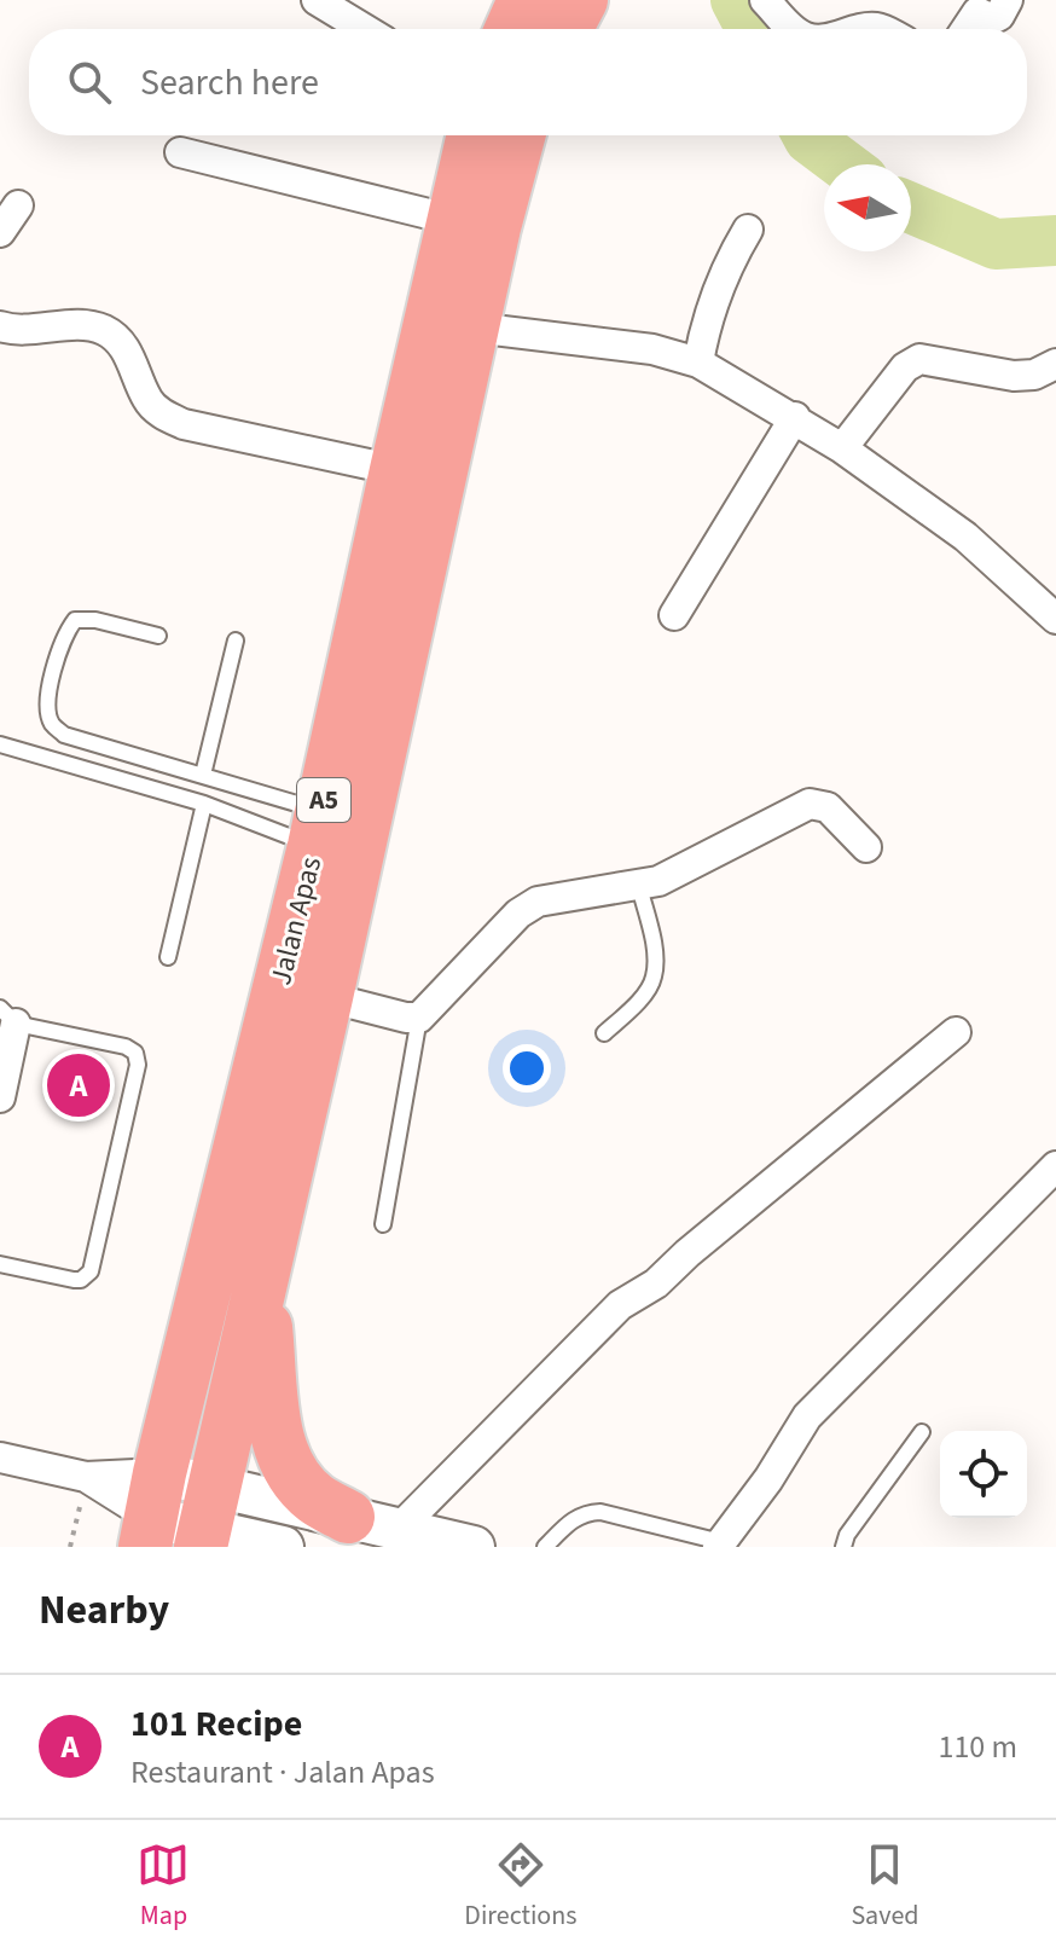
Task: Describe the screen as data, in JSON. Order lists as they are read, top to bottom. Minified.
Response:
{"streets":{"highway":["A5","Jalan Apas"]},"north":"left","page":{"search":"Search here","pins":"A","heading":"Nearby","list":[{"mark":"A","name":"101 Recipe","note":"Restaurant · Jalan Apas","value":"110 m"}],"nav":["Map","Directions","Saved"]}}
